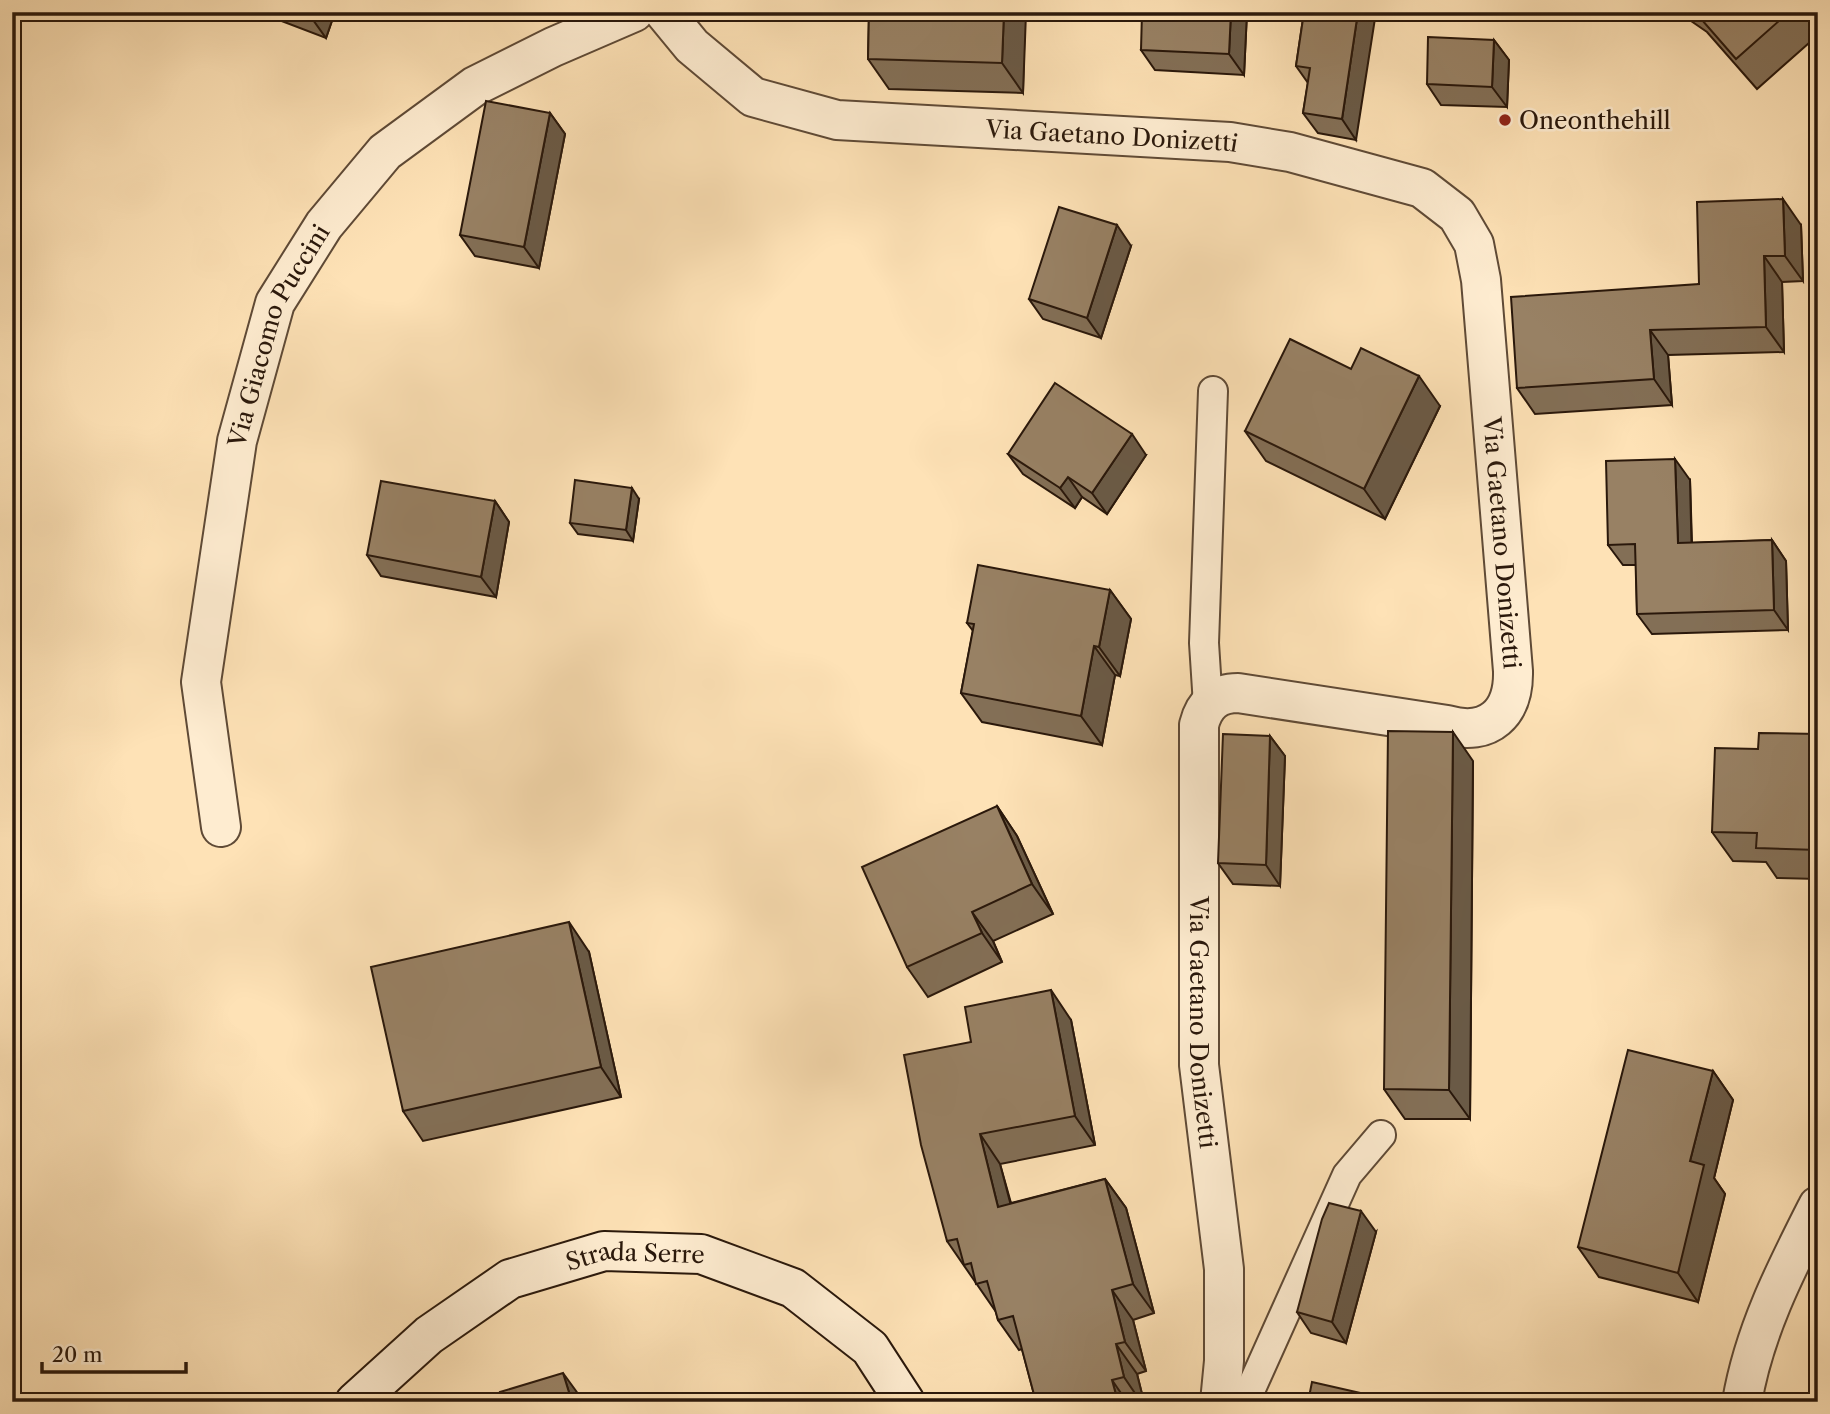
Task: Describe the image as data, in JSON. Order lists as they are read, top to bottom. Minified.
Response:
{"streets":{"street":["Via Gaetano Donizetti","Via Giacomo Puccini","Strada Serre"]},"places":["Oneonthehill"],"scale_bar":"20 m"}
